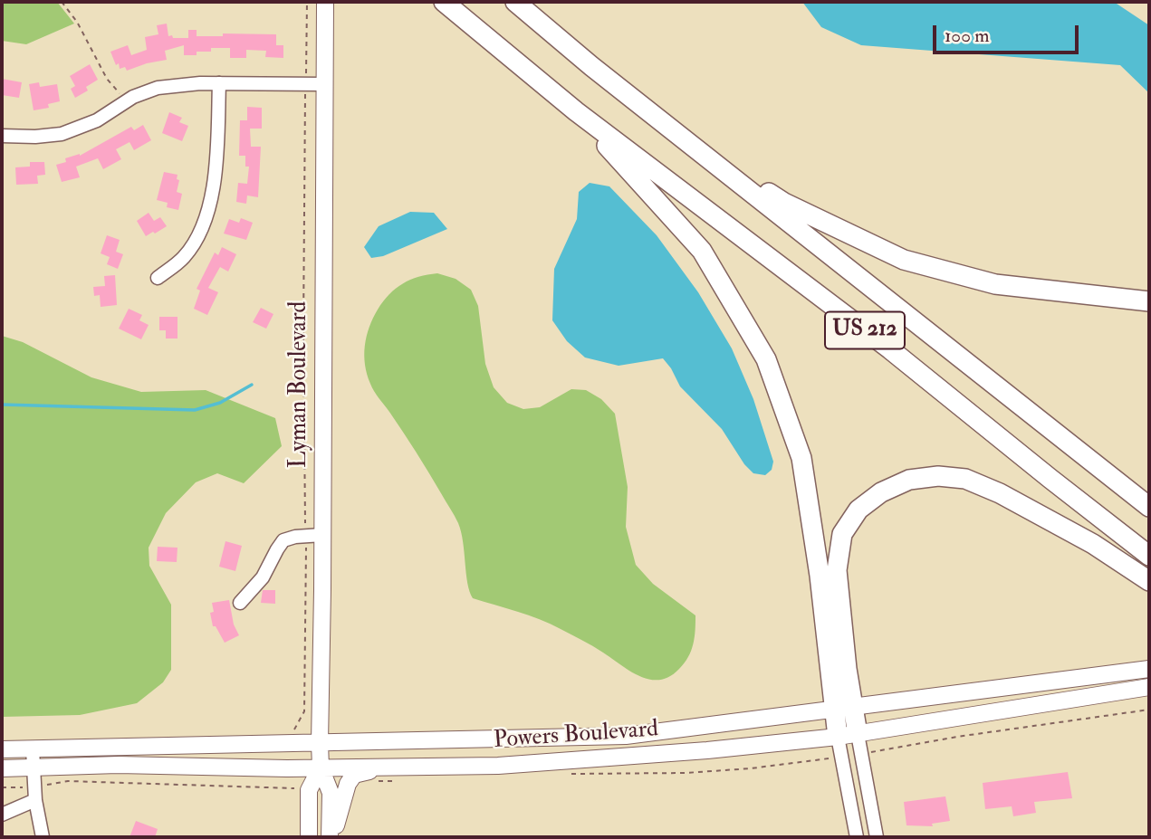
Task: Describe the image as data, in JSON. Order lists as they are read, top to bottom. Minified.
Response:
{"streets":{"highway":["US 212"],"main road":["Lyman Boulevard","Powers Boulevard"]},"crossings":[["Lyman Boulevard","Powers Boulevard"]],"scale_bar":"100 m"}
